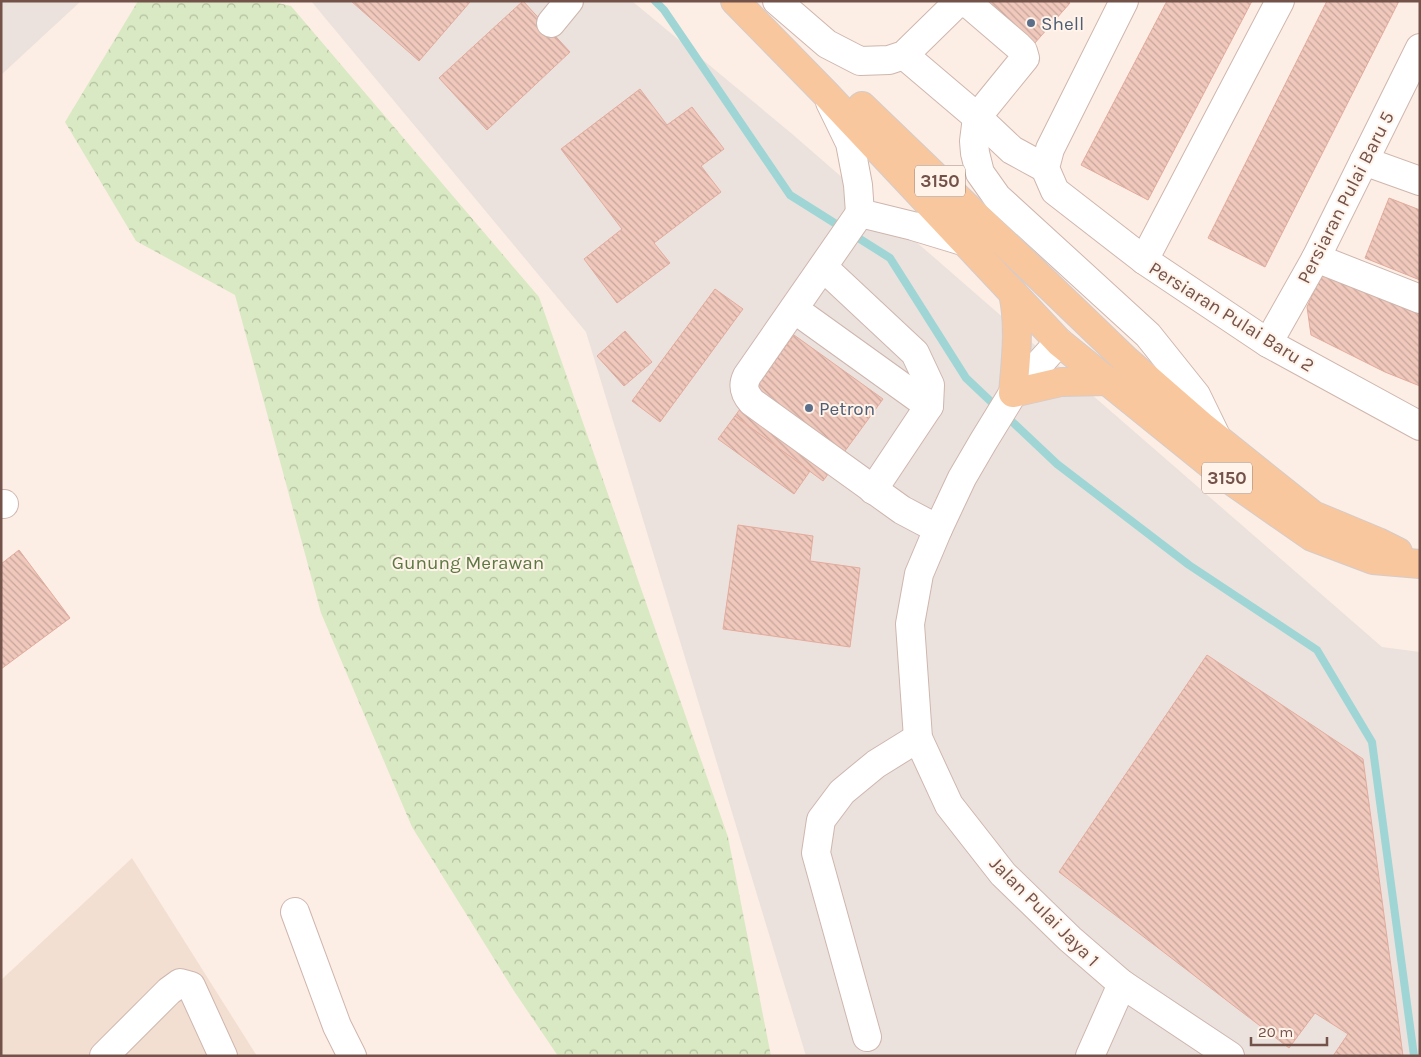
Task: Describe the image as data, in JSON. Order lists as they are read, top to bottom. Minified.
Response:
{"streets":{"main road":["3150"],"street":["Persiaran Pulai Baru 5","Persiaran Pulai Baru 2","Jalan Pulai Jaya 1"]},"crossings":[["3150","Jalan Pulai Jaya 1"],["Persiaran Pulai Baru 5","Persiaran Pulai Baru 2"]],"parks":["Gunung Merawan"],"places":["Shell","Petron"],"scale_bar":"20 m"}
